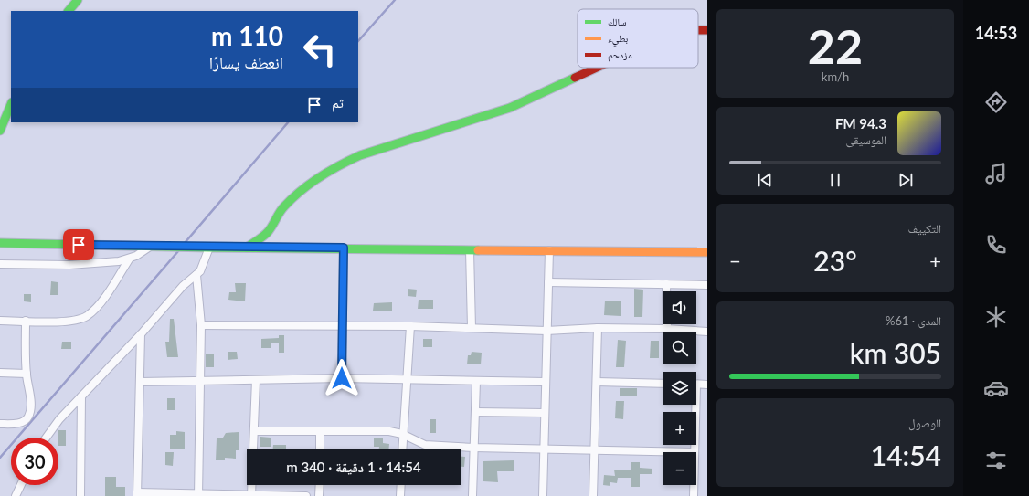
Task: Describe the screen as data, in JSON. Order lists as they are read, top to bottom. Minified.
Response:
{"legend":["سالك","بطيء","مزدحم"],"page":{"tabs":"14:53","tile":[["22","km/h"],"التكييف",["المدى · 61%","305 km"],["الوصول","14:54"]],"turn":["110 m","انعطف يسارًا"],"then":"ثم","song":["94.3 FM","الموسيقى"],"heat":["−","23°","+"],"map_buttons":["+","−"],"limit":"30","trip":"14:54 · 1 دقيقة · 340 m"}}
